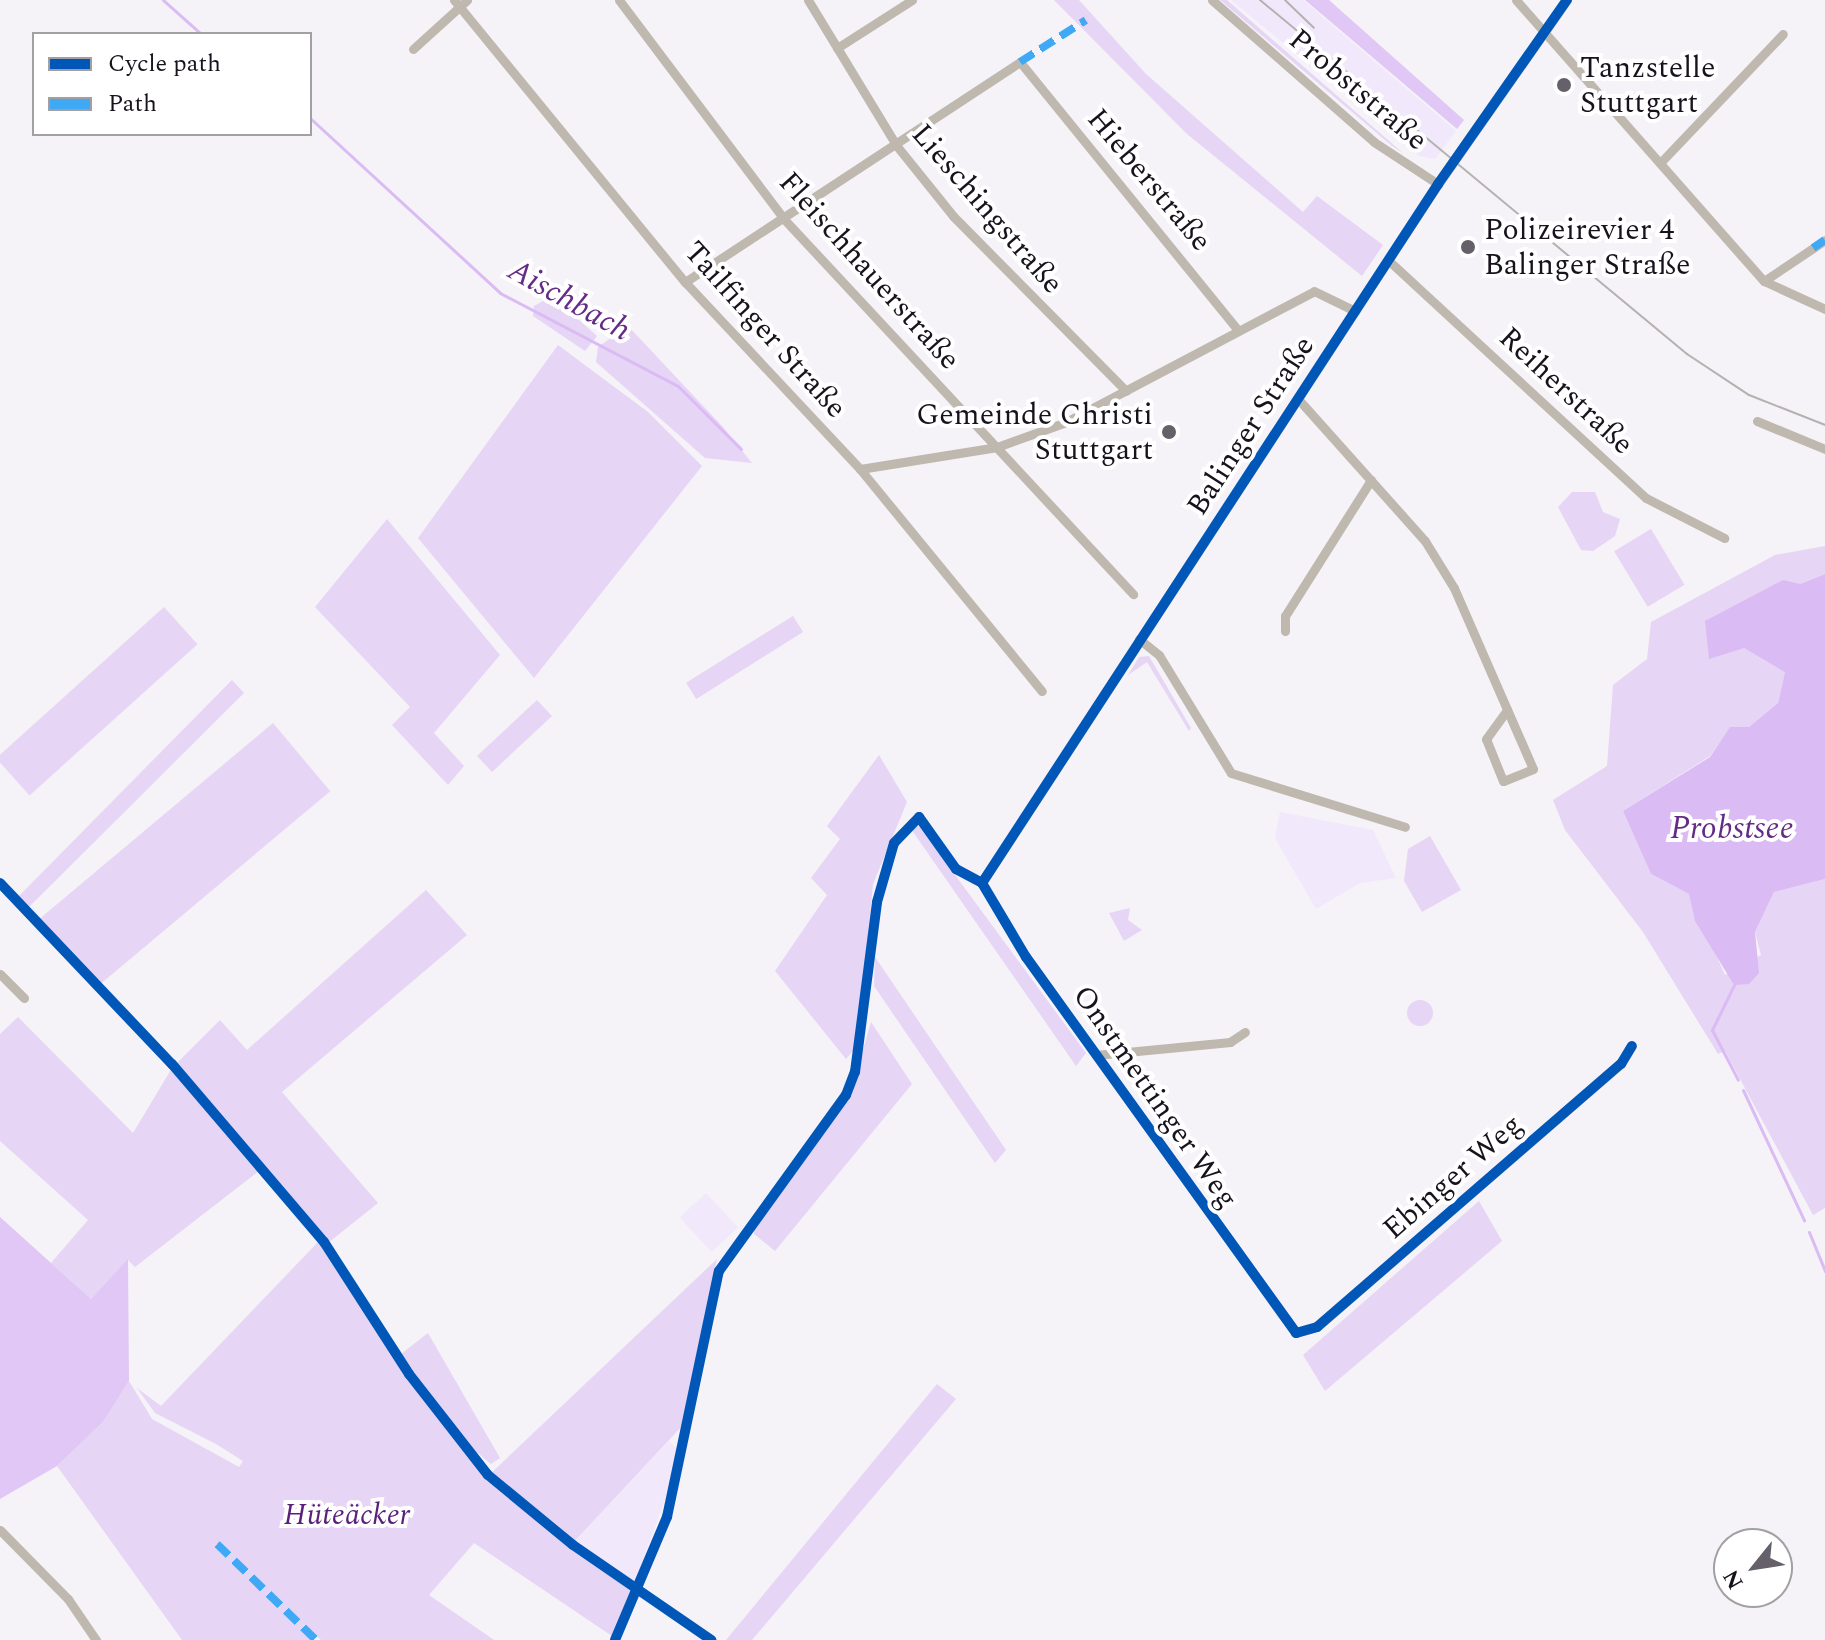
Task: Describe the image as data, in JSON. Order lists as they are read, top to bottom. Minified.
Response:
{"streets":{"street":["Probststraße","Hieberstraße","Lieschingstraße","Fleischhauerstraße","Tailfinger Straße","Reiherstraße","Balinger Straße","Onstmettinger Weg","Ebinger Weg"]},"crossings":[["Probststraße","Balinger Straße"],["Hieberstraße","Lieschingstraße"],["Reiherstraße","Balinger Straße"],["Balinger Straße","Onstmettinger Weg"],["Onstmettinger Weg","Ebinger Weg"]],"water":["Aischbach","Probstsee"],"parks":["Hüteäcker"],"places":["Tanzstelle Stuttgart","Polizeirevier 4 Balinger Straße","Gemeinde Christi Stuttgart"],"legend":["Cycle path","Path"],"north":"bottom left"}
